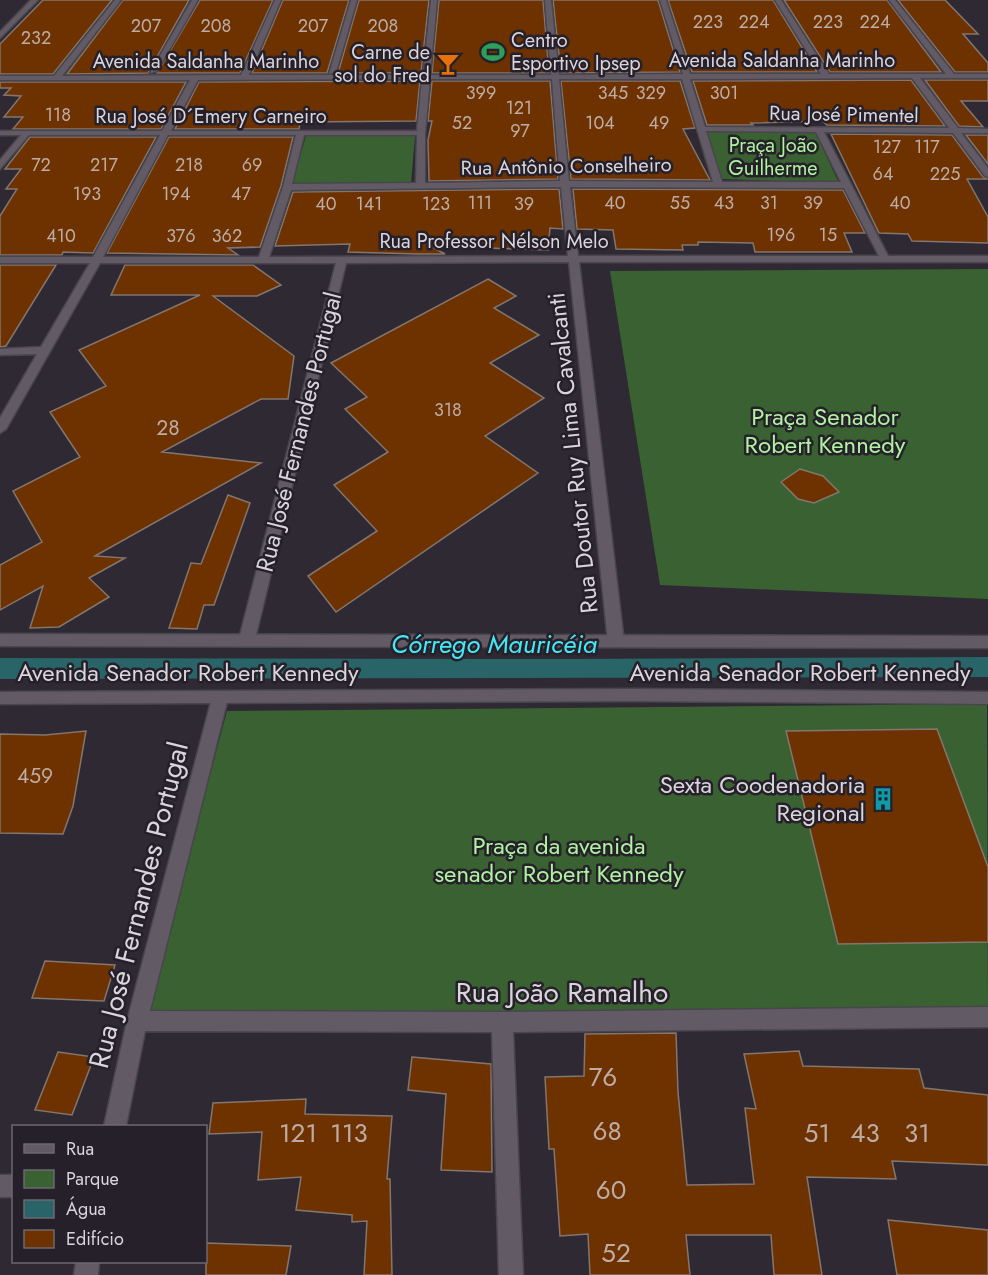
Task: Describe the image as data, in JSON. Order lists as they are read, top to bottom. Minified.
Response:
{"streets":{"street":["Avenida Saldanha Marinho","Rua José Pimentel","Rua José D´Emery Carneiro","Rua Antônio Conselheiro","Rua Professor Nélson Melo","Rua José Fernandes Portugal","Rua Doutor Ruy Lima Cavalcanti","Avenida Senador Robert Kennedy","Rua João Ramalho"]},"crossings":[["Avenida Saldanha Marinho","Rua Doutor Ruy Lima Cavalcanti"],["Rua Antônio Conselheiro","Rua Doutor Ruy Lima Cavalcanti"],["Rua Professor Nélson Melo","Rua José Fernandes Portugal"],["Rua Professor Nélson Melo","Rua Doutor Ruy Lima Cavalcanti"],["Rua José Fernandes Portugal","Avenida Senador Robert Kennedy"],["Rua José Fernandes Portugal","Rua João Ramalho"],["Rua Doutor Ruy Lima Cavalcanti","Avenida Senador Robert Kennedy"]],"water":["Córrego Mauricéia"],"parks":["Praça João Guilherme","Praça Senador Robert Kennedy","Praça da avenida senador Robert Kennedy"],"places":{"sports":["Centro Esportivo Ipsep"],"bar":["Carne de sol do Fred"],"building":["Sexta Coodenadoria Regional"]},"house_numbers":["223","224","223","224","207","208","207","208","232","399","345","329","301","121","118","52","104","49","97","127","117","72","217","218","69","64","225","193","194","47","111","40","55","43","31","39","40","40","141","123","39","196","15","410","376","362","318","28","459","76","68","121","113","51","43","31","60","52"],"legend":["Rua","Parque","Água","Edifício"]}
